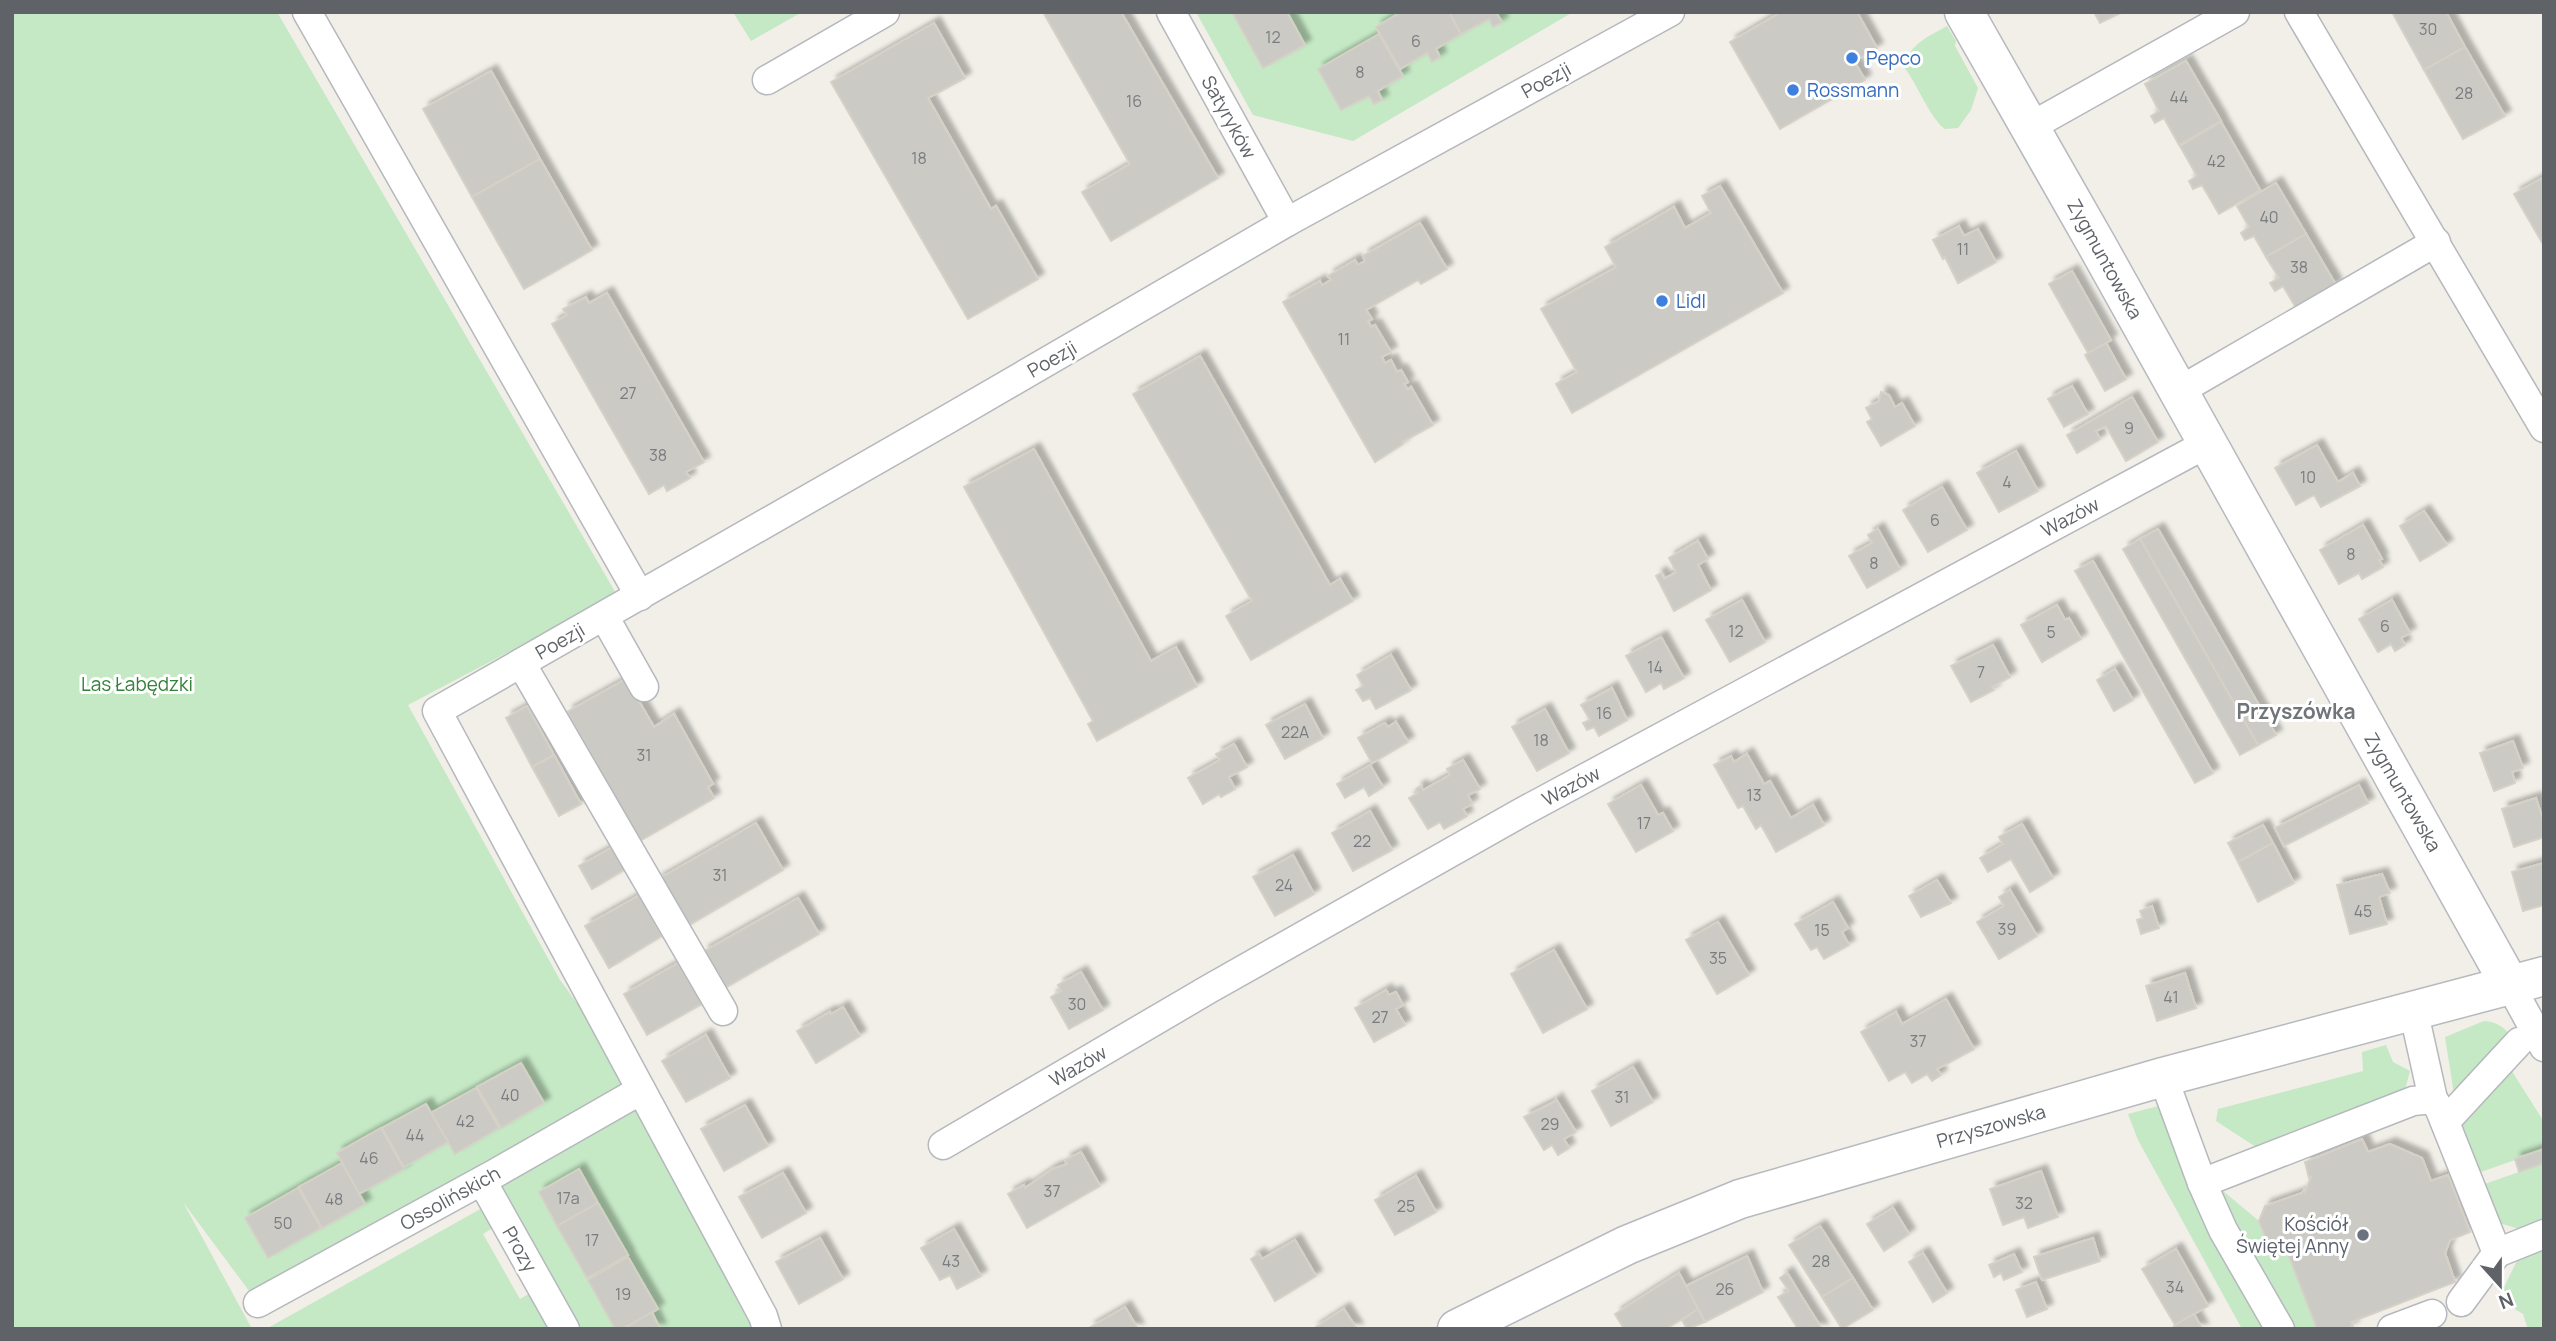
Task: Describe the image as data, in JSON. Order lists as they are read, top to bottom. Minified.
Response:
{"streets":{"street":["Poezji","Satyryków","Zygmuntowska","Wazów","Przyszowska","Ossolińskich","Prozy"]},"crossings":[["Poezji","Satyryków"],["Poezji","Ossolińskich"],["Zygmuntowska","Wazów"],["Zygmuntowska","Przyszowska"],["Ossolińskich","Prozy"]],"districts":["Przyszówka"],"parks":["Las Łabędzki"],"places":["Pepco","Rossmann","Lidl","Kościół Świętej Anny"],"house_numbers":["30","12","6","8","28","44","16","18","42","40","11","38","11","27","9","38","10","4","6","8","8","6","12","5","14","7","16","22A","18","31","13","17","22","31","24","45","39","15","35","41","30","27","37","40","31","42","29","44","46","37","17a","48","32","25","50","17","43","28","34","26","19"],"north":"bottom"}
